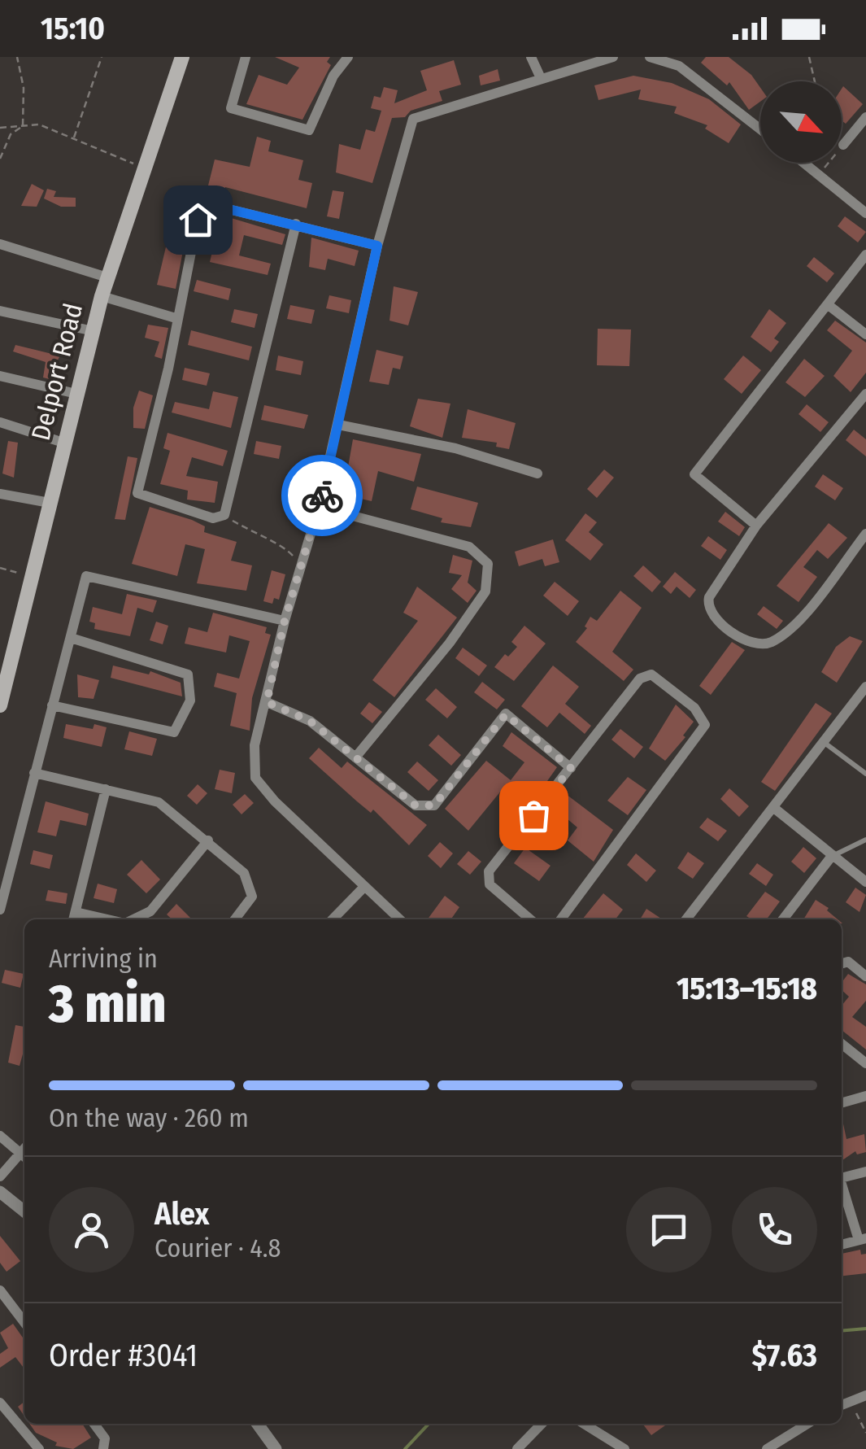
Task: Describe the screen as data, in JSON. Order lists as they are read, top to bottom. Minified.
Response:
{"streets":{"main road":["Delport Road"]},"north":"bottom right","page":{"status":"15:10","heading":["3 min","Arriving in","15:13–15:18"],"panel":["Alex","Courier · 4.8","Order #3041","$7.63"],"bar":"On the way · 260 m"}}
